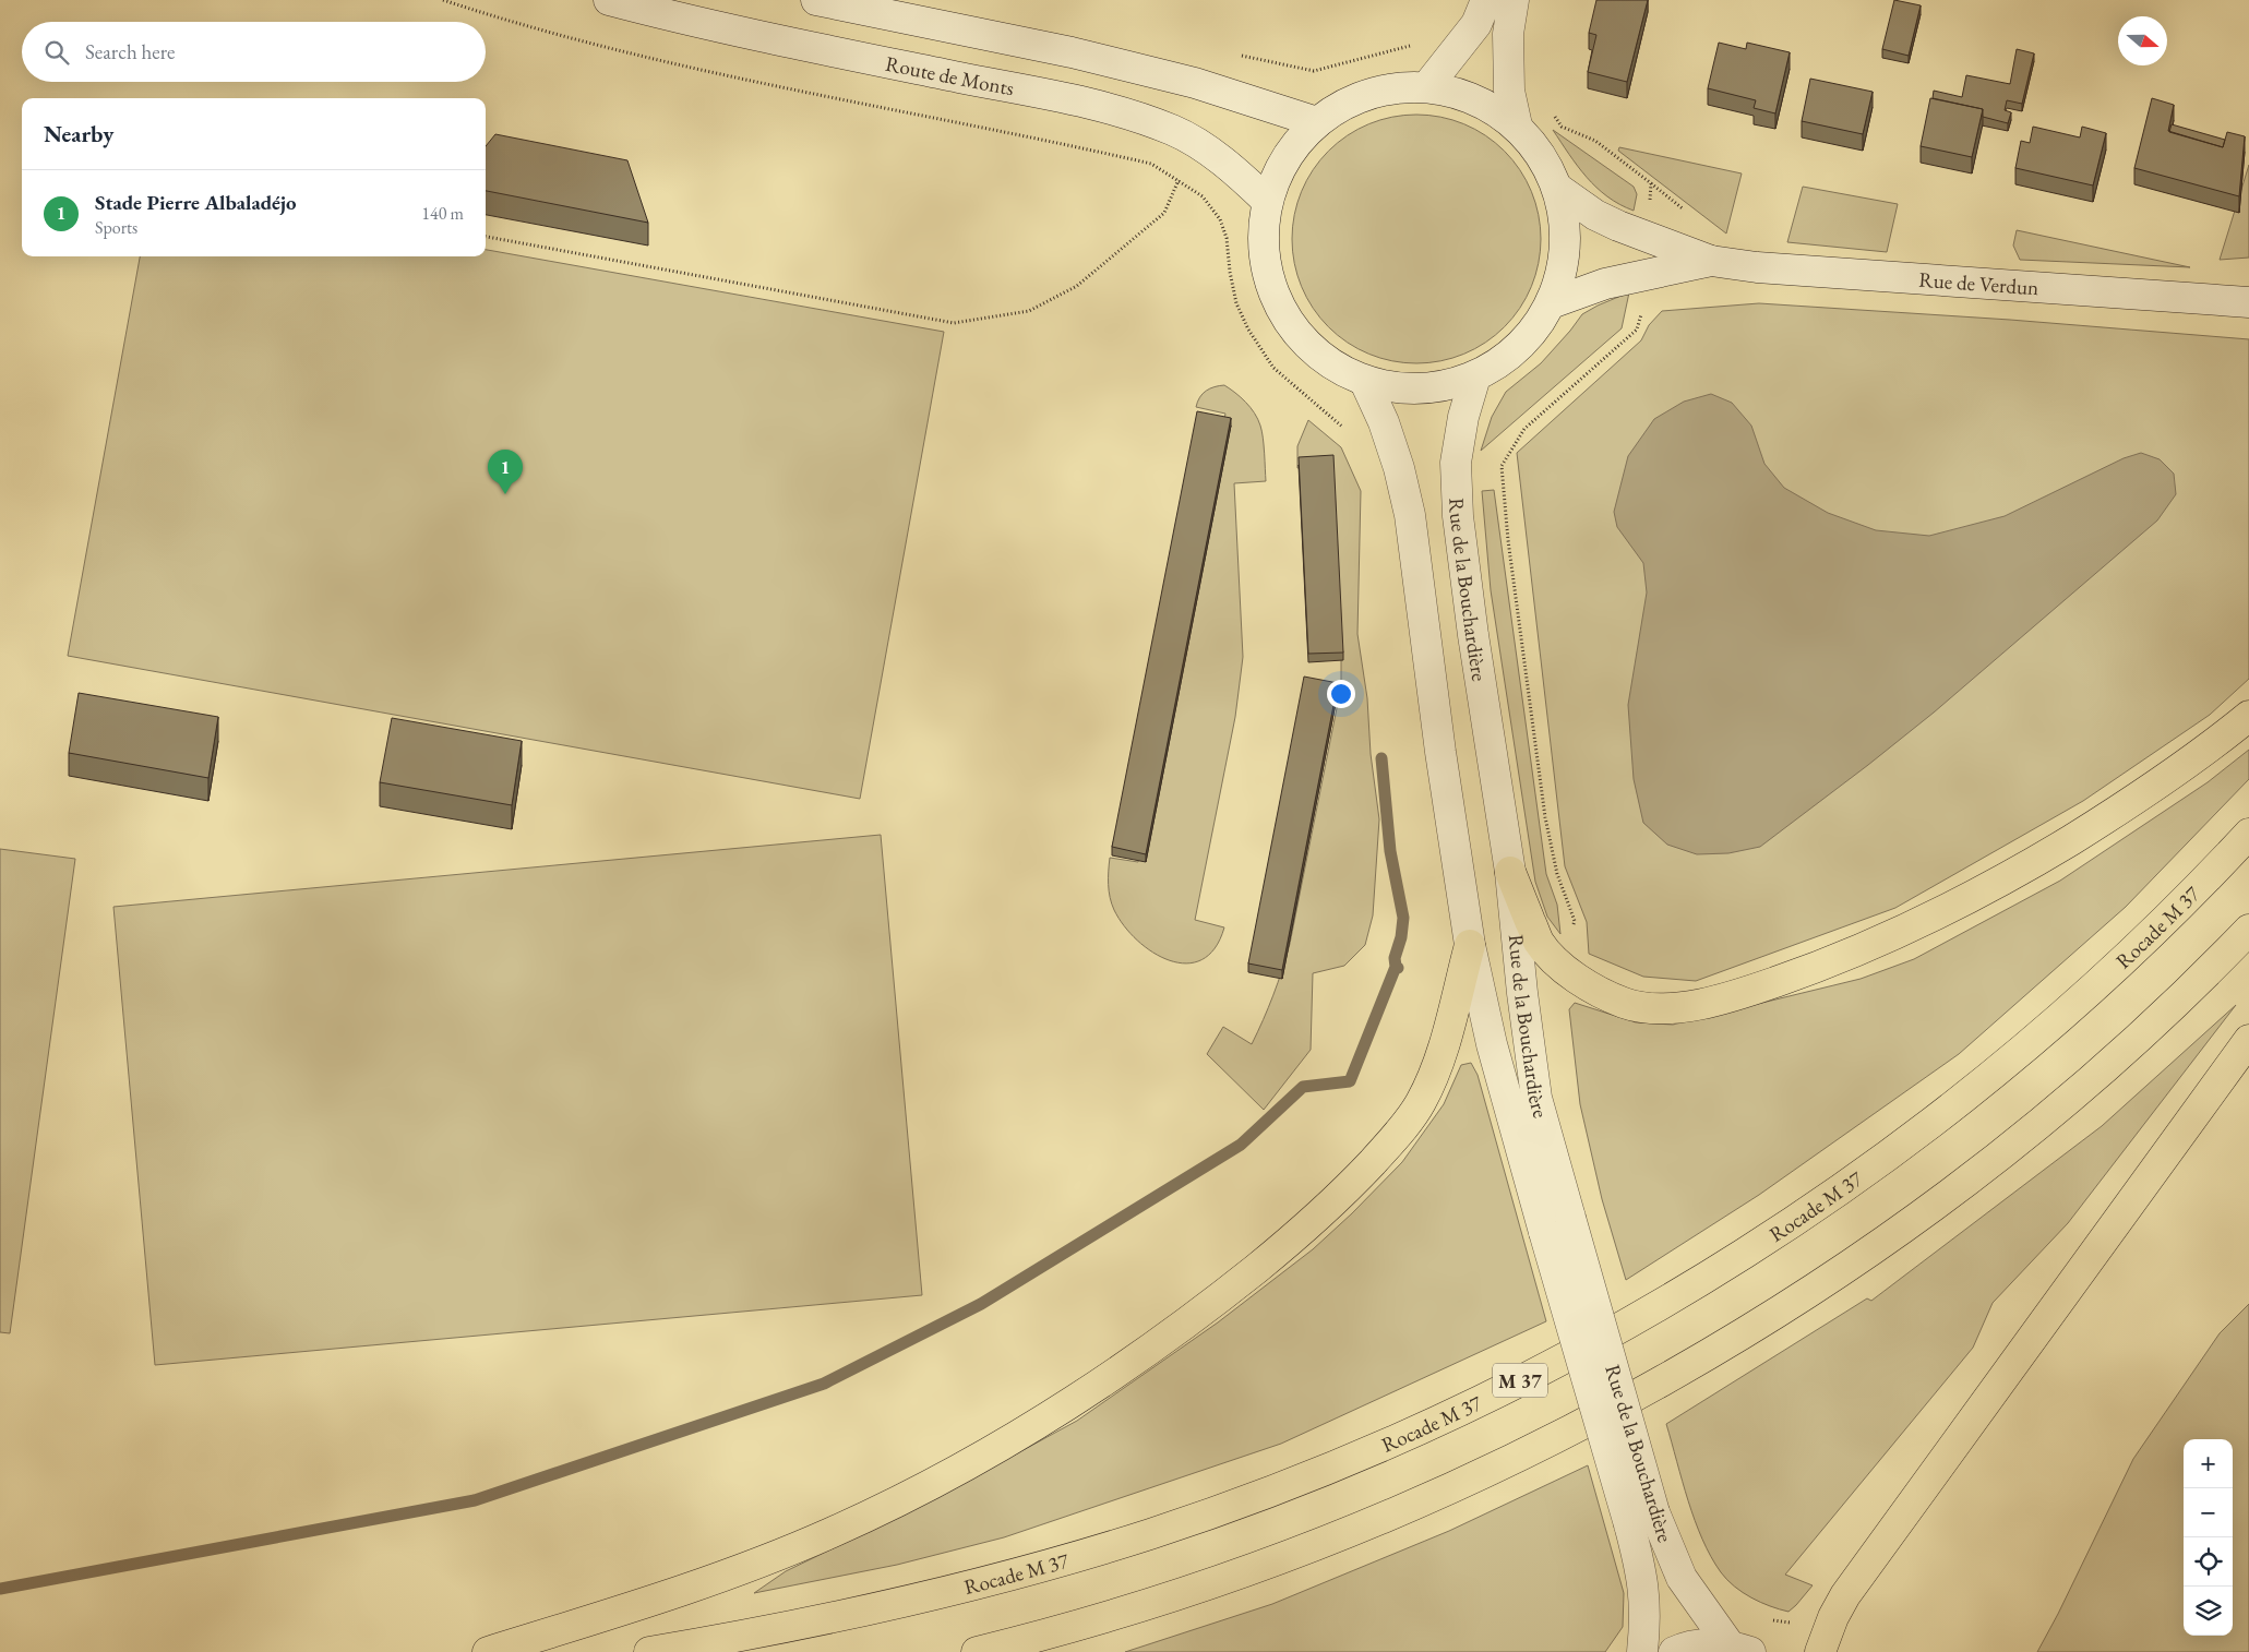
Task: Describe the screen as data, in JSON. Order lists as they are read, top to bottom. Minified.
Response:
{"streets":{"highway":["Rocade M 37","M 37"],"main road":["Route de Monts","Rue de Verdun","Rue de la Bouchardière"]},"north":"right","page":{"search":"Search here","heading":"Nearby","list":[{"mark":"1","name":"Stade Pierre Albaladéjo","note":"Sports","value":"140 m"}],"pins":"1","map_buttons":["+","−"]}}
